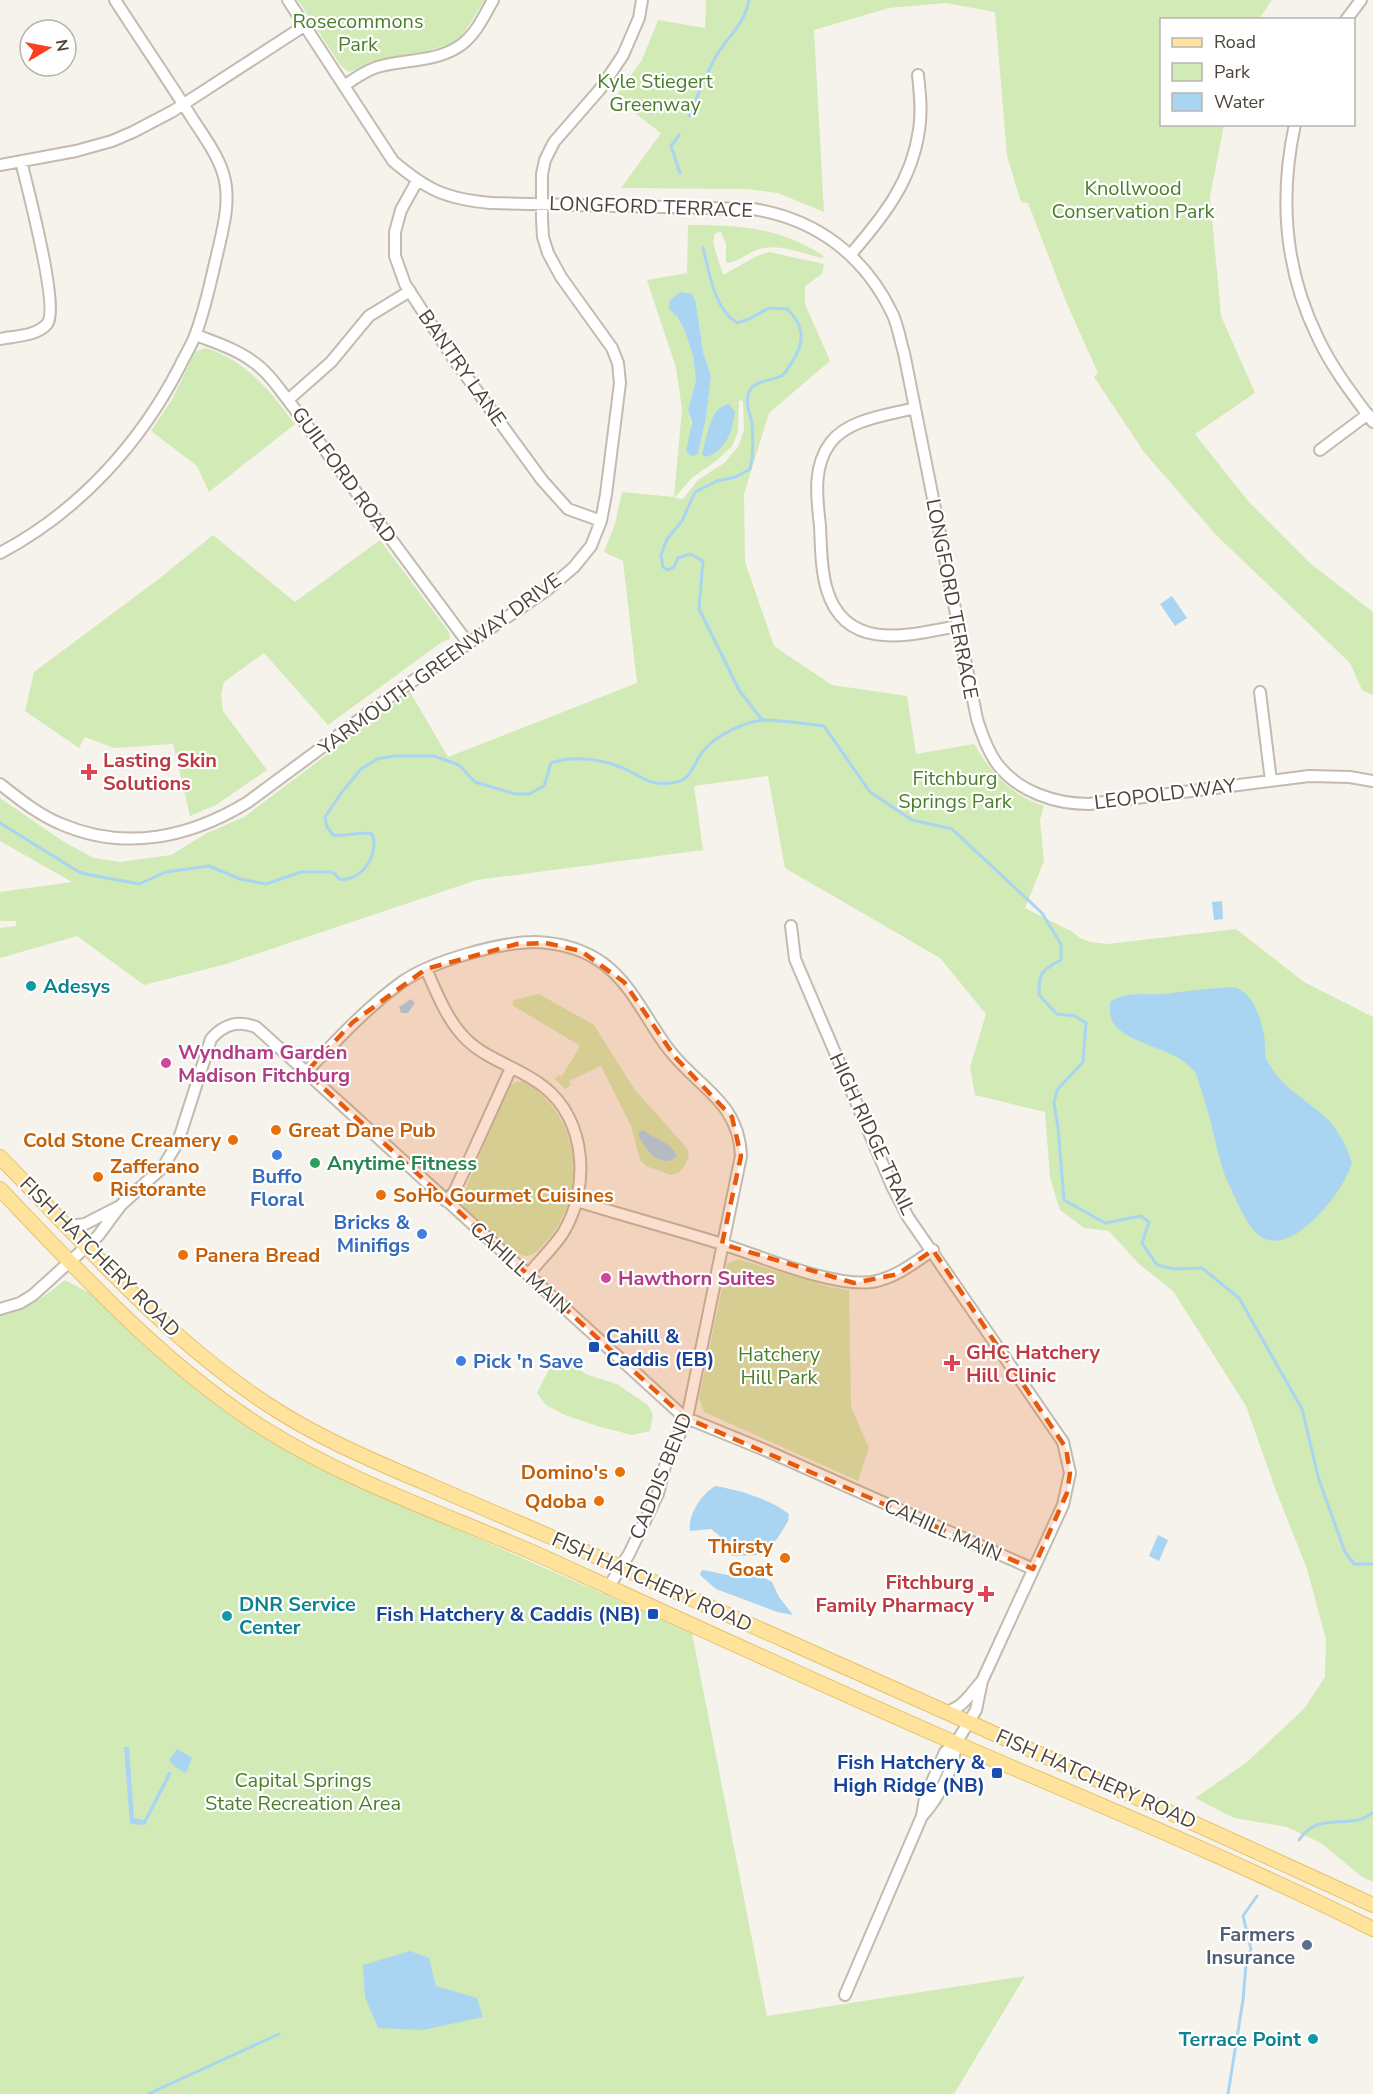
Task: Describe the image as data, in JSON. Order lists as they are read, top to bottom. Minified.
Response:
{"streets":{"main road":["FISH HATCHERY ROAD"],"street":["LONGFORD TERRACE","BANTRY LANE","GUILFORD ROAD","YARMOUTH GREENWAY DRIVE","LEOPOLD WAY","HIGH RIDGE TRAIL","CAHILL MAIN","CADDIS BEND"]},"crossings":[["LONGFORD TERRACE","BANTRY LANE"],["LONGFORD TERRACE","YARMOUTH GREENWAY DRIVE"],["LONGFORD TERRACE","LEOPOLD WAY"],["BANTRY LANE","YARMOUTH GREENWAY DRIVE"],["GUILFORD ROAD","YARMOUTH GREENWAY DRIVE"],["HIGH RIDGE TRAIL","FISH HATCHERY ROAD"],["HIGH RIDGE TRAIL","CAHILL MAIN"],["FISH HATCHERY ROAD","CAHILL MAIN"],["FISH HATCHERY ROAD","CADDIS BEND"],["CAHILL MAIN","CADDIS BEND"]],"parks":["Rosecommons Park","Kyle Stiegert Greenway","Knollwood Conservation Park","Fitchburg Springs Park","Hatchery Hill Park","Capital Springs State Recreation Area"],"places":{"health":["Lasting Skin Solutions","GHC Hatchery Hill Clinic","Fitchburg Family Pharmacy"],"other":["Adesys","Wyndham Garden Madison Fitchburg","Great Dane Pub","Cold Stone Creamery","Buffo Floral","Anytime Fitness","Zafferano Ristorante","SoHo Gourmet Cuisines","Bricks & Minifigs","Panera Bread","Hawthorn Suites","Pick 'n Save","Domino's","Qdoba","Thirsty Goat","DNR Service Center","Farmers Insurance","Terrace Point"],"transit":["Cahill & Caddis (EB)","Fish Hatchery & Caddis (NB)","Fish Hatchery & High Ridge (NB)"]},"legend":["Road","Park","Water"],"north":"right"}
